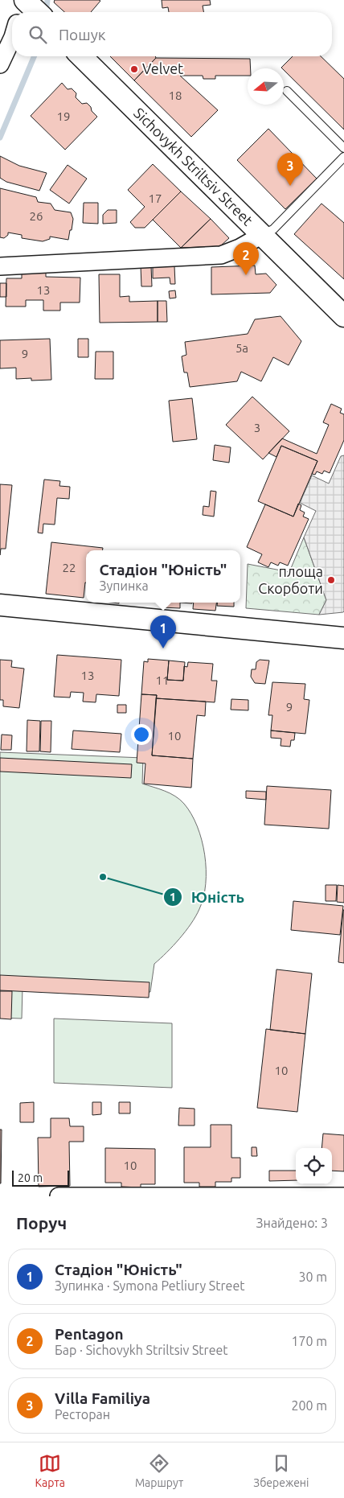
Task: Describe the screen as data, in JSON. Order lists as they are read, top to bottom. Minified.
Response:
{"streets":{"street":["Sichovykh Striltsiv Street"]},"places":["Velvet","площа Скорботи","Юність"],"house_numbers":["18","19","17","26","13","5а","9","3","22","13","11","9","10","10","10"],"scale_bar":"20 m","north":"left","page":{"search":"Пошук","pins":["3","2","1"],"popup":["Стадіон \"Юність\"","Зупинка"],"scale":"20 m","heading":["Поруч","Знайдено: 3"],"list":[{"mark":"1","name":"Стадіон \"Юність\"","note":"Зупинка · Symona Petliury Street","value":"30 m"},{"mark":"2","name":"Pentagon","note":"Бар · Sichovykh Striltsiv Street","value":"170 m"},{"mark":"3","name":"Villa Familiya","note":"Ресторан","value":"200 m"}],"nav":["Карта","Маршрут","Збережені"]}}
